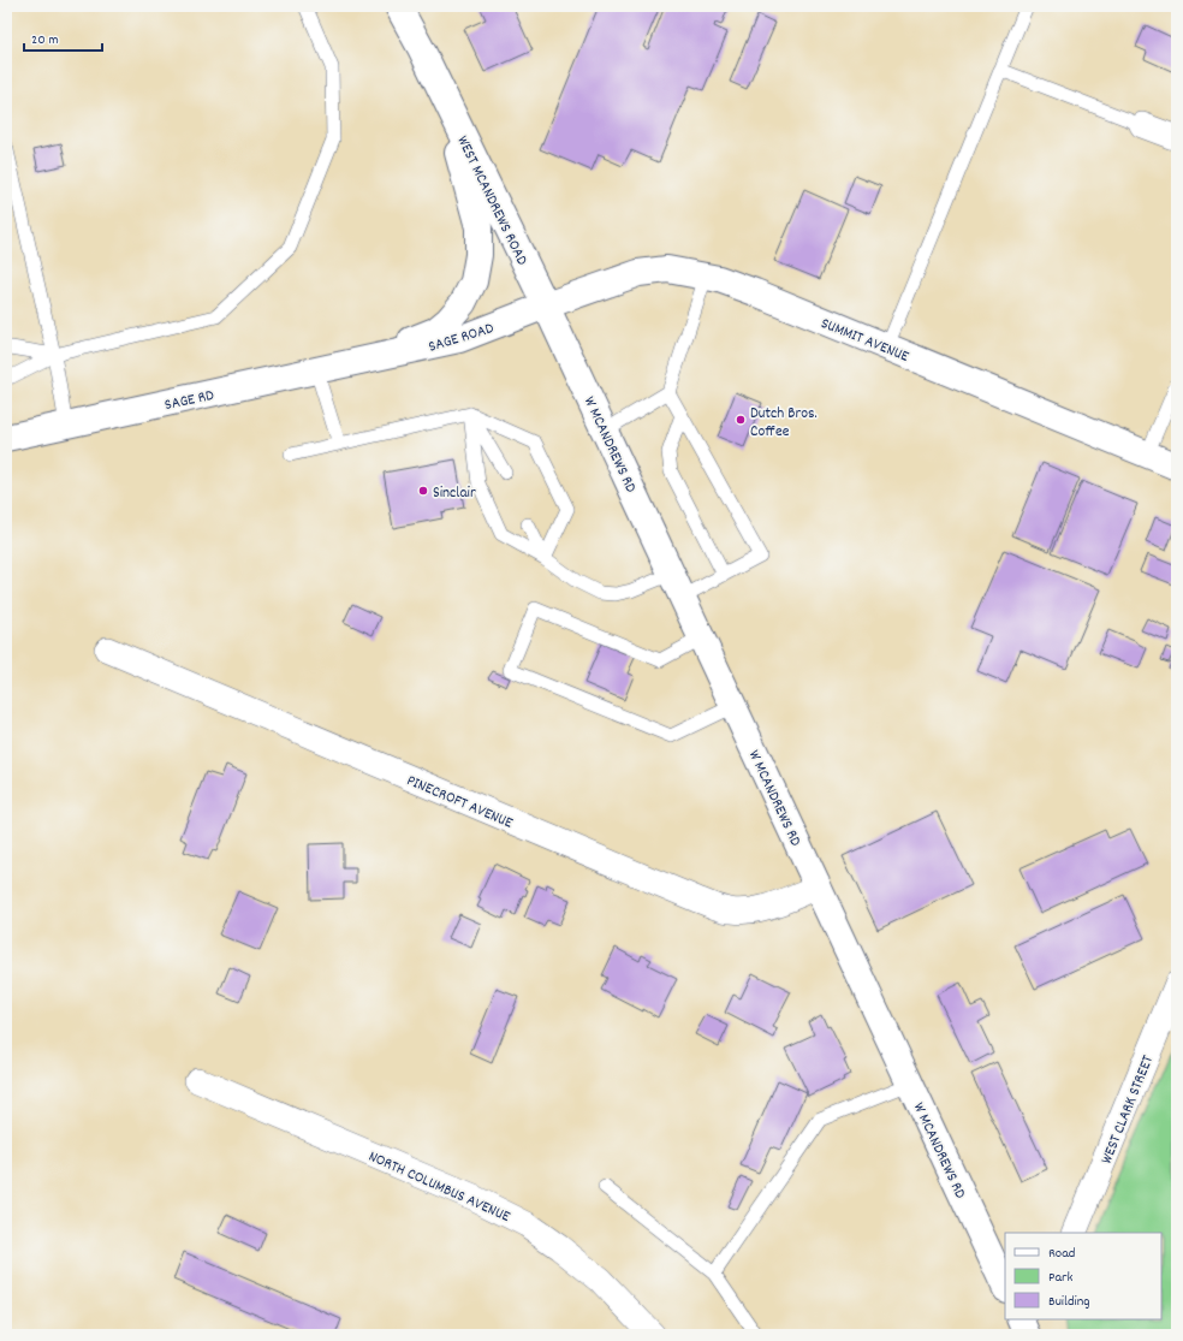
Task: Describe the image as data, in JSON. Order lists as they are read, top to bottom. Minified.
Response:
{"streets":{"main road":["WEST MCANDREWS ROAD","SAGE ROAD","SUMMIT AVENUE","SAGE RD","W MCANDREWS RD"],"street":["PINECROFT AVENUE","WEST CLARK STREET","NORTH COLUMBUS AVENUE"]},"crossings":[["WEST MCANDREWS ROAD","SAGE ROAD"],["WEST MCANDREWS ROAD","SUMMIT AVENUE"],["WEST MCANDREWS ROAD","W MCANDREWS RD"],["SAGE ROAD","SUMMIT AVENUE"],["SAGE ROAD","SAGE RD"],["SAGE ROAD","W MCANDREWS RD"],["SUMMIT AVENUE","W MCANDREWS RD"],["W MCANDREWS RD","PINECROFT AVENUE"]],"places":["Dutch Bros. Coffee","Sinclair"],"legend":["Road","Park","Building"],"scale_bar":"20 m"}
